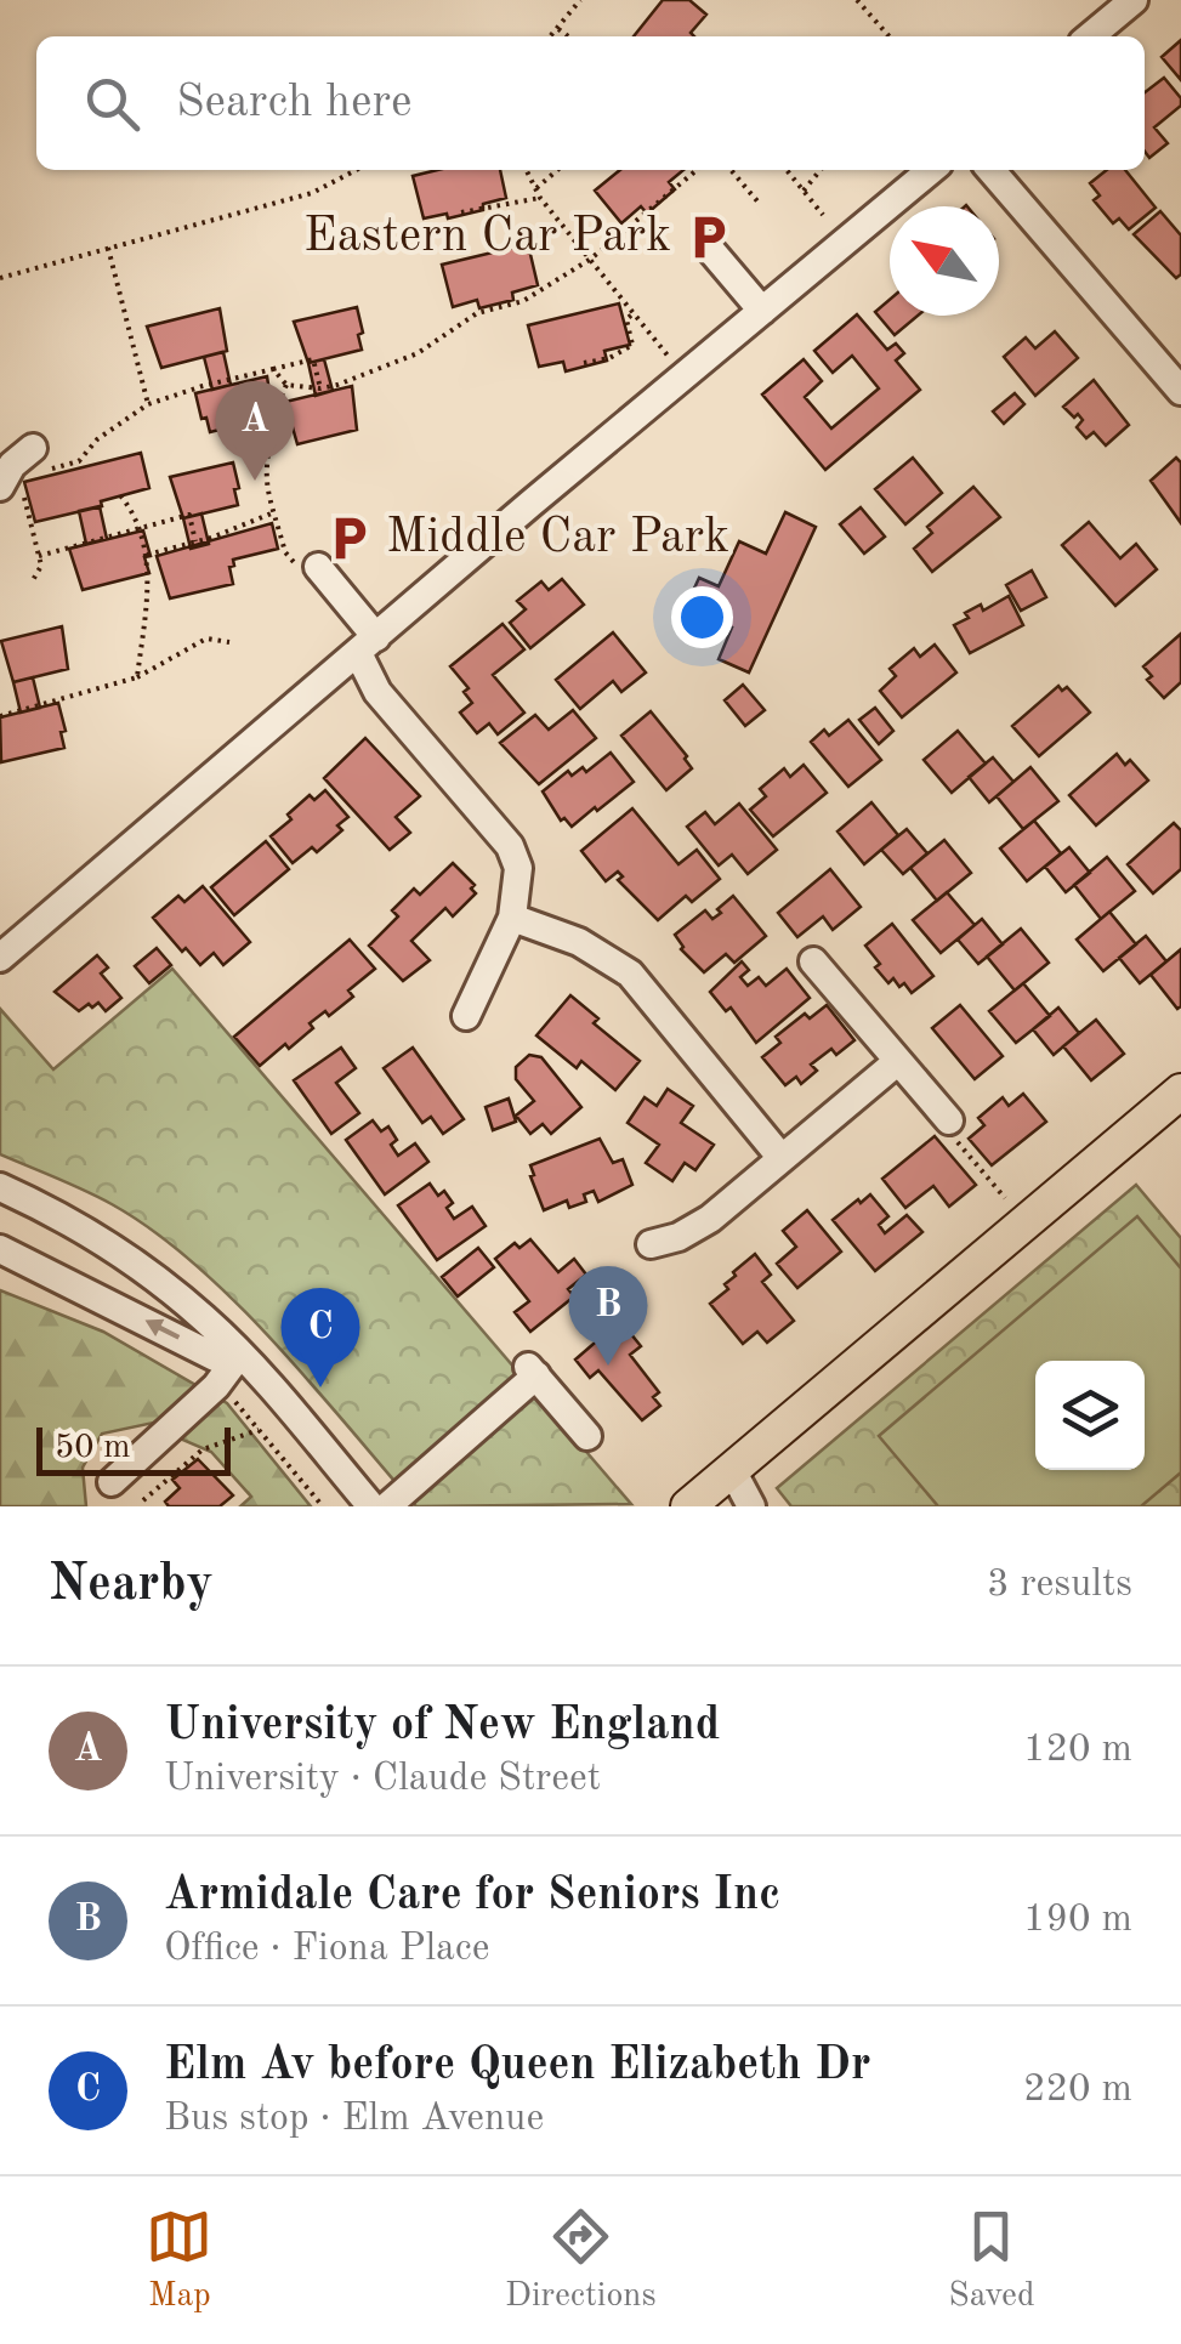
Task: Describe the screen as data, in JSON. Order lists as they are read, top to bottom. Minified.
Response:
{"places":{"parking":["Eastern Car Park","Middle Car Park"]},"scale_bar":"50 m","north":"top left","page":{"search":"Search here","pins":["A","B","C"],"scale":"50 m","heading":["Nearby","3 results"],"list":[{"mark":"A","name":"University of New England","note":"University · Claude Street","value":"120 m"},{"mark":"B","name":"Armidale Care for Seniors Inc","note":"Office · Fiona Place","value":"190 m"},{"mark":"C","name":"Elm Av before Queen Elizabeth Dr","note":"Bus stop · Elm Avenue","value":"220 m"}],"nav":["Map","Directions","Saved"]}}
